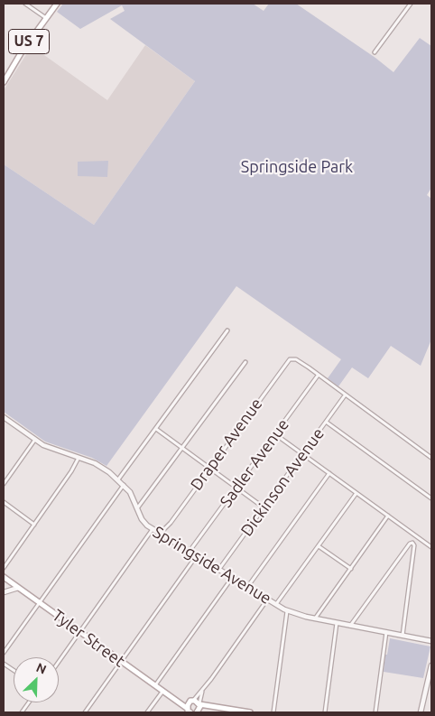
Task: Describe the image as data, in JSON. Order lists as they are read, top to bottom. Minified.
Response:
{"streets":{"main road":["US 7","Tyler Street"],"street":["Draper Avenue","Sadler Avenue","Dickinson Avenue","Springside Avenue"]},"crossings":[["Draper Avenue","Sadler Avenue"],["Draper Avenue","Springside Avenue"],["Sadler Avenue","Springside Avenue"],["Dickinson Avenue","Springside Avenue"]],"parks":["Springside Park"],"north":"top right"}
